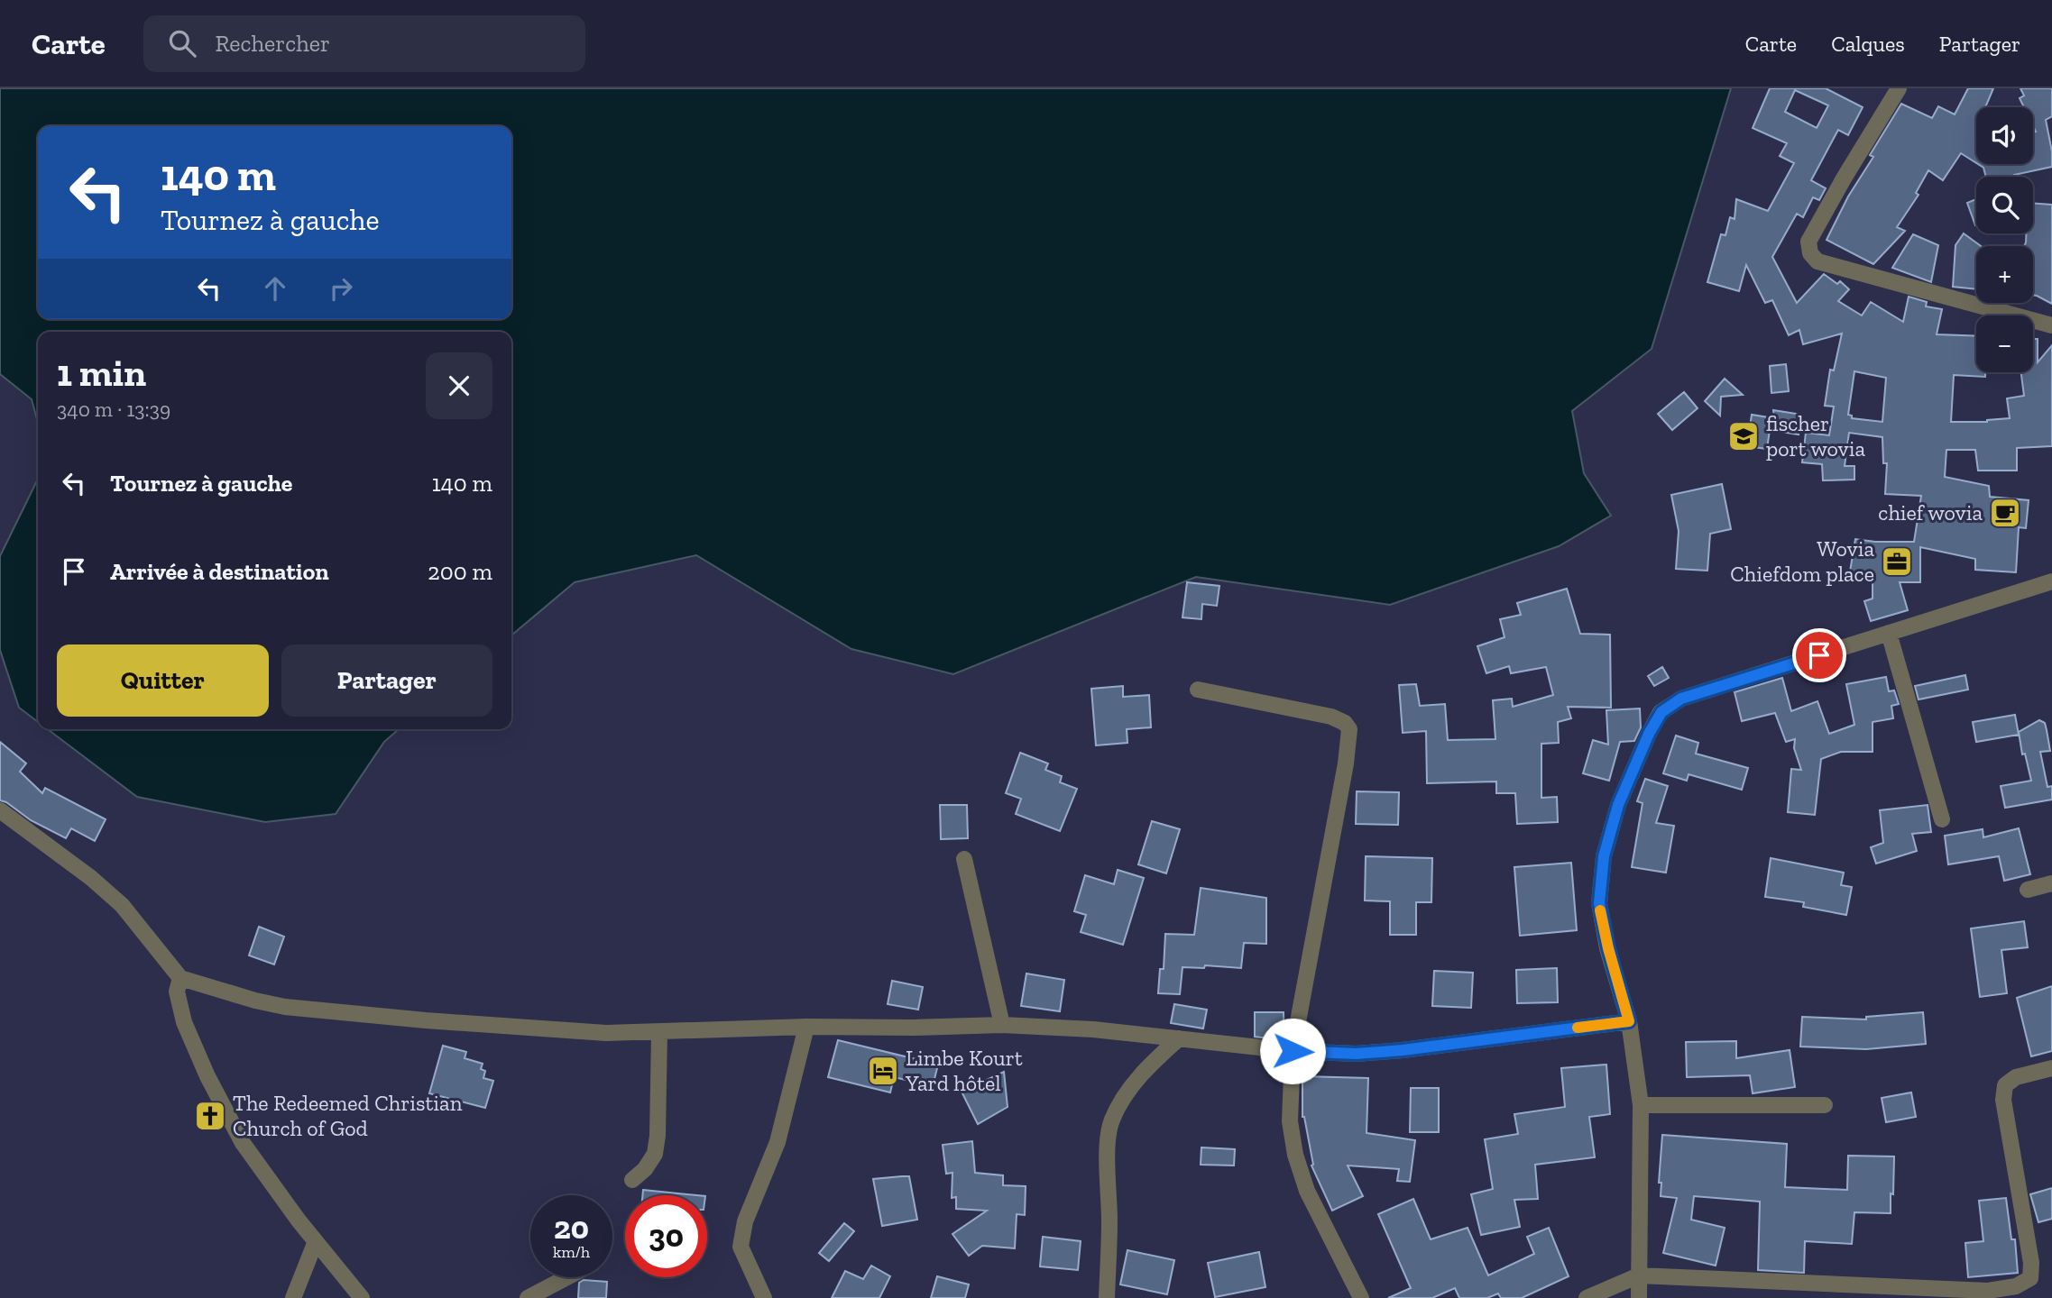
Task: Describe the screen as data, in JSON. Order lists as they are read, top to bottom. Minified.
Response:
{"places":{"school or university":["fischer port wovia"],"cafe":["chief wovia"],"office":["Wovia Chiefdom place"],"hotel":["Limbe Kourt Yard hôtel"],"church":["The Redeemed Christian Church of God"]},"page":{"header":"Carte","search":"Rechercher","nav":["Carte","Calques","Partager"],"map_buttons":["+","−"],"turn":["140 m","Tournez à gauche"],"heading":["1 min","340 m · 13:39"],"list":[{"name":"Tournez à gauche","value":"140 m"},{"name":"Arrivée à destination","value":"200 m"}],"buttons":["Quitter","Partager"],"speed":"20 km/h","limit":"30"}}
